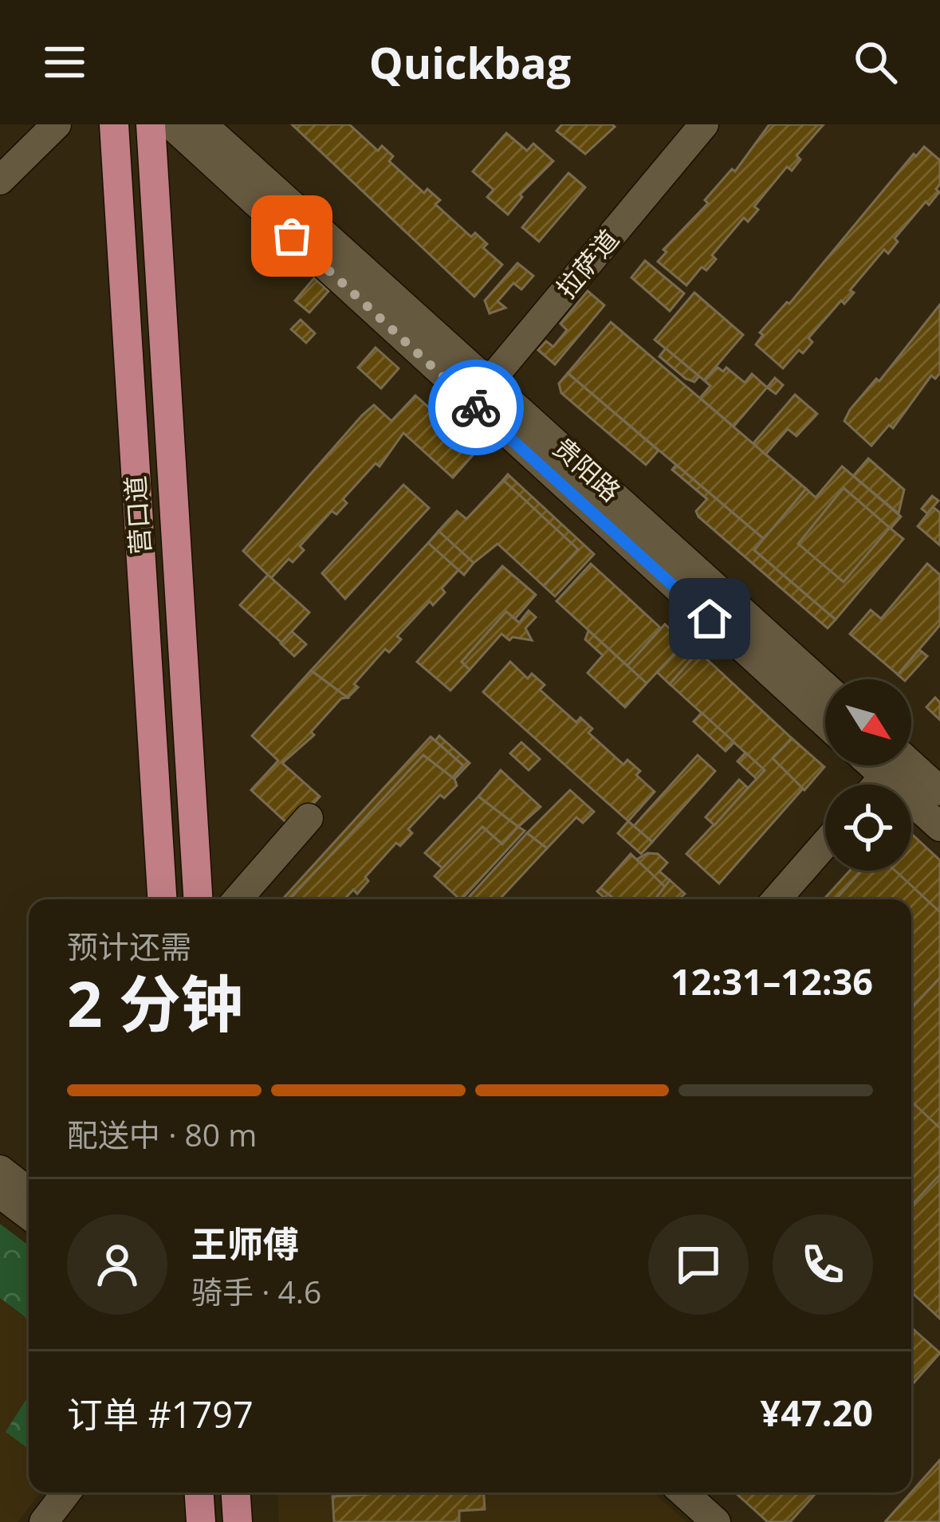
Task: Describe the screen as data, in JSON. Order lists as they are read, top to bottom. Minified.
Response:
{"streets":{"main road":["营口道"],"street":["拉萨道","贵阳路"]},"crossings":[["拉萨道","贵阳路"]],"north":"bottom right","page":{"header":"Quickbag","heading":["2 分钟","预计还需","12:31–12:36"],"panel":["王师傅","骑手 · 4.6","订单 #1797","¥47.20"],"bar":"配送中 · 80 m"}}
